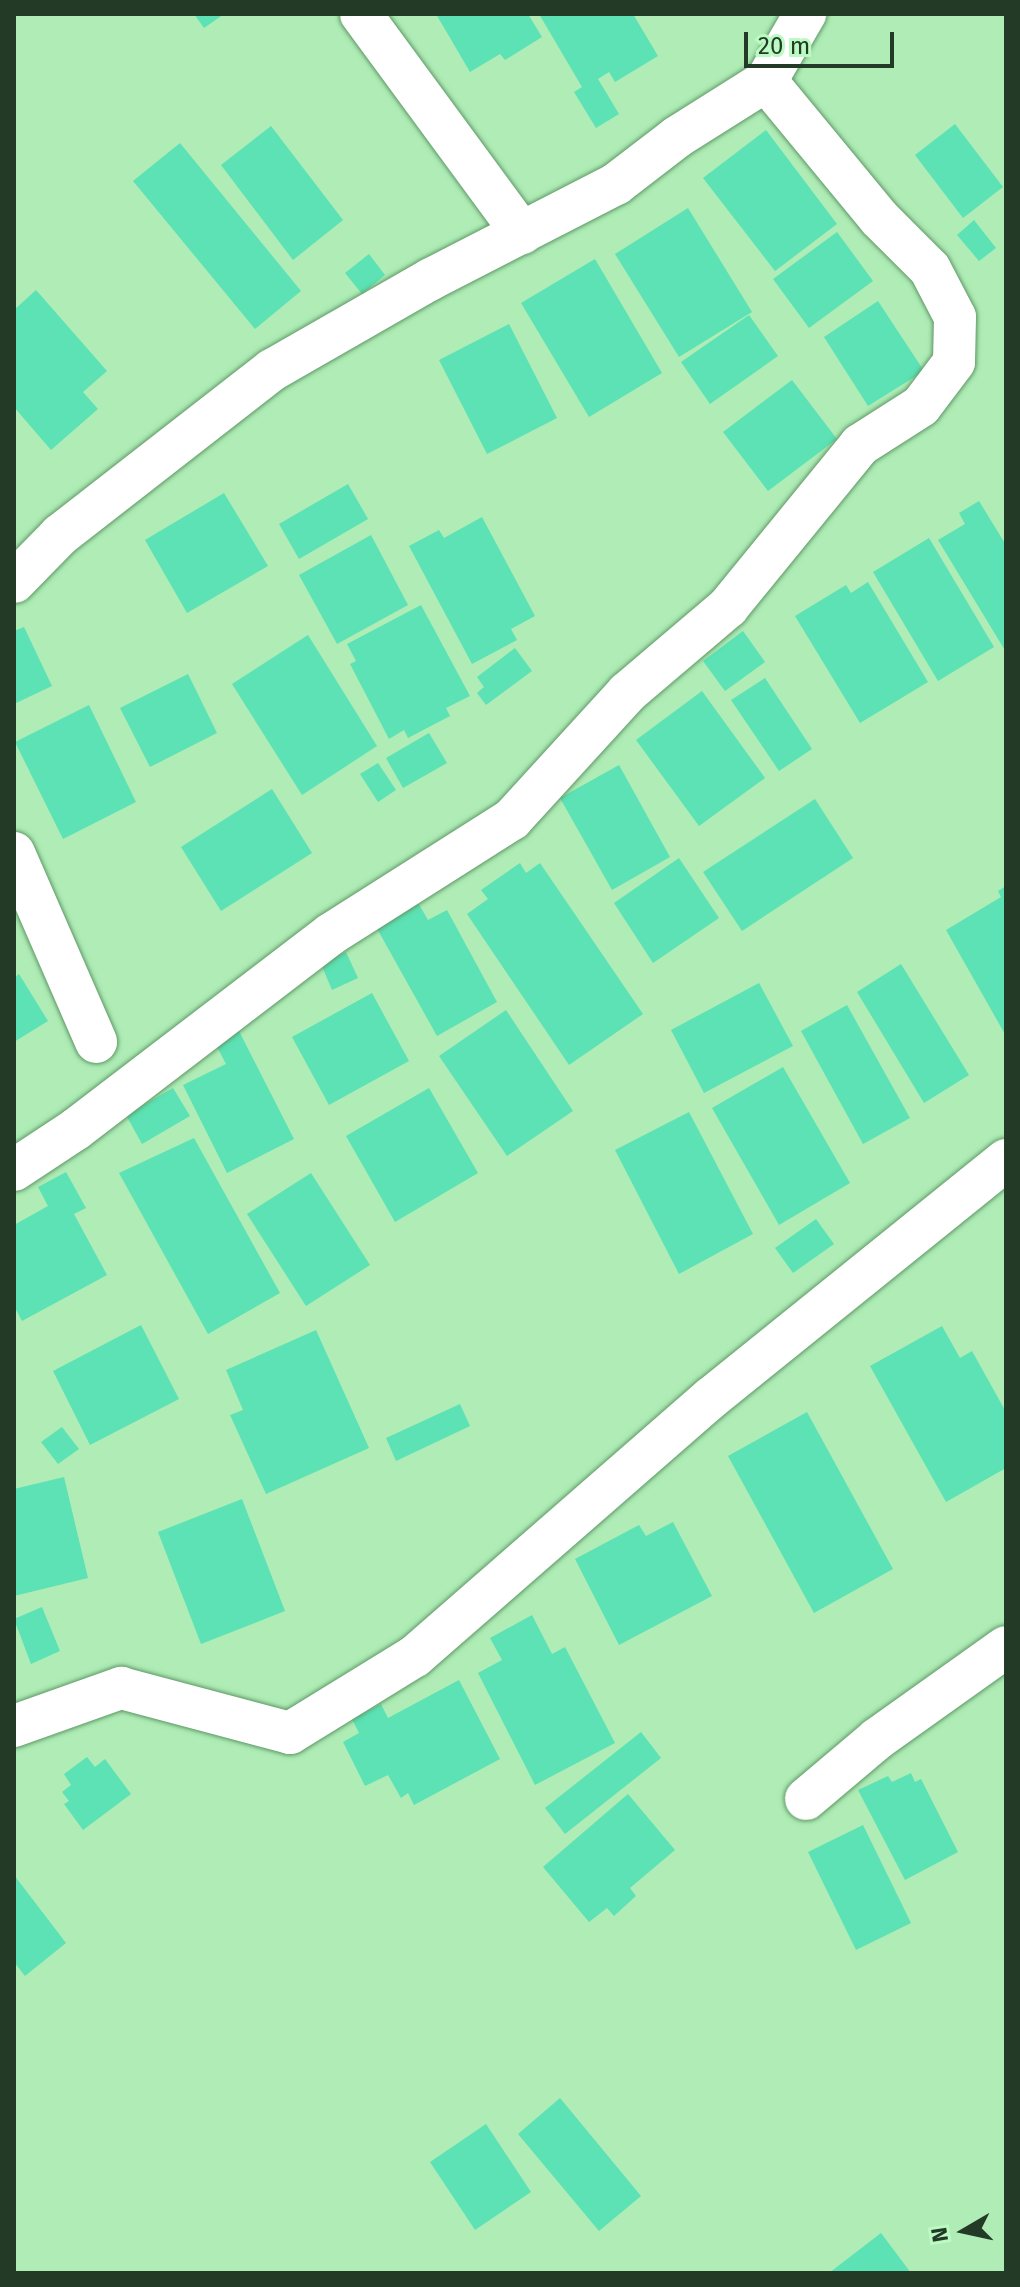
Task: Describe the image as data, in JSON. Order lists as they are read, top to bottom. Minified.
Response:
{"scale_bar":"20 m","north":"left"}
